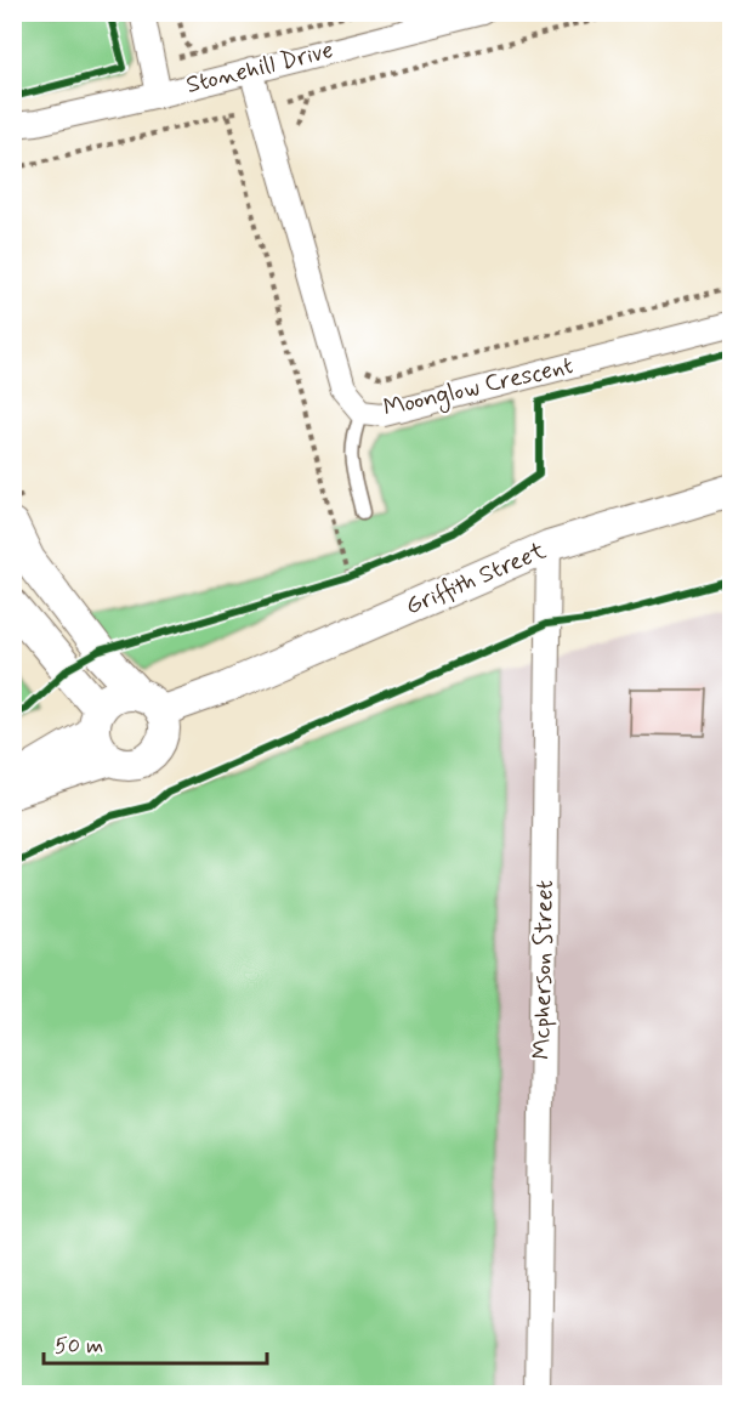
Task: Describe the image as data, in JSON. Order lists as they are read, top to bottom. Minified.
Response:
{"streets":{"street":["Stonehill Drive","Moonglow Crescent","Griffith Street","Mcpherson Street"]},"crossings":[["Stonehill Drive","Moonglow Crescent"],["Griffith Street","Mcpherson Street"]],"scale_bar":"50 m"}
